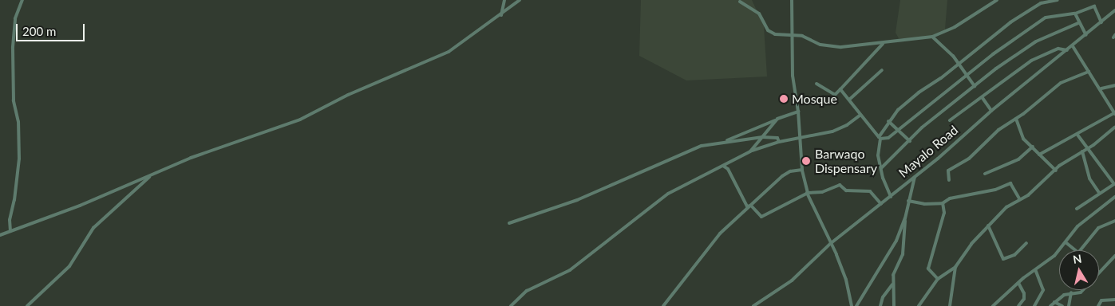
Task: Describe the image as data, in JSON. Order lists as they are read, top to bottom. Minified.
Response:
{"streets":{"street":["Mayalo Road"]},"places":["Mosque","Barwaqo Dispensary"],"scale_bar":"200 m","north":"top"}
